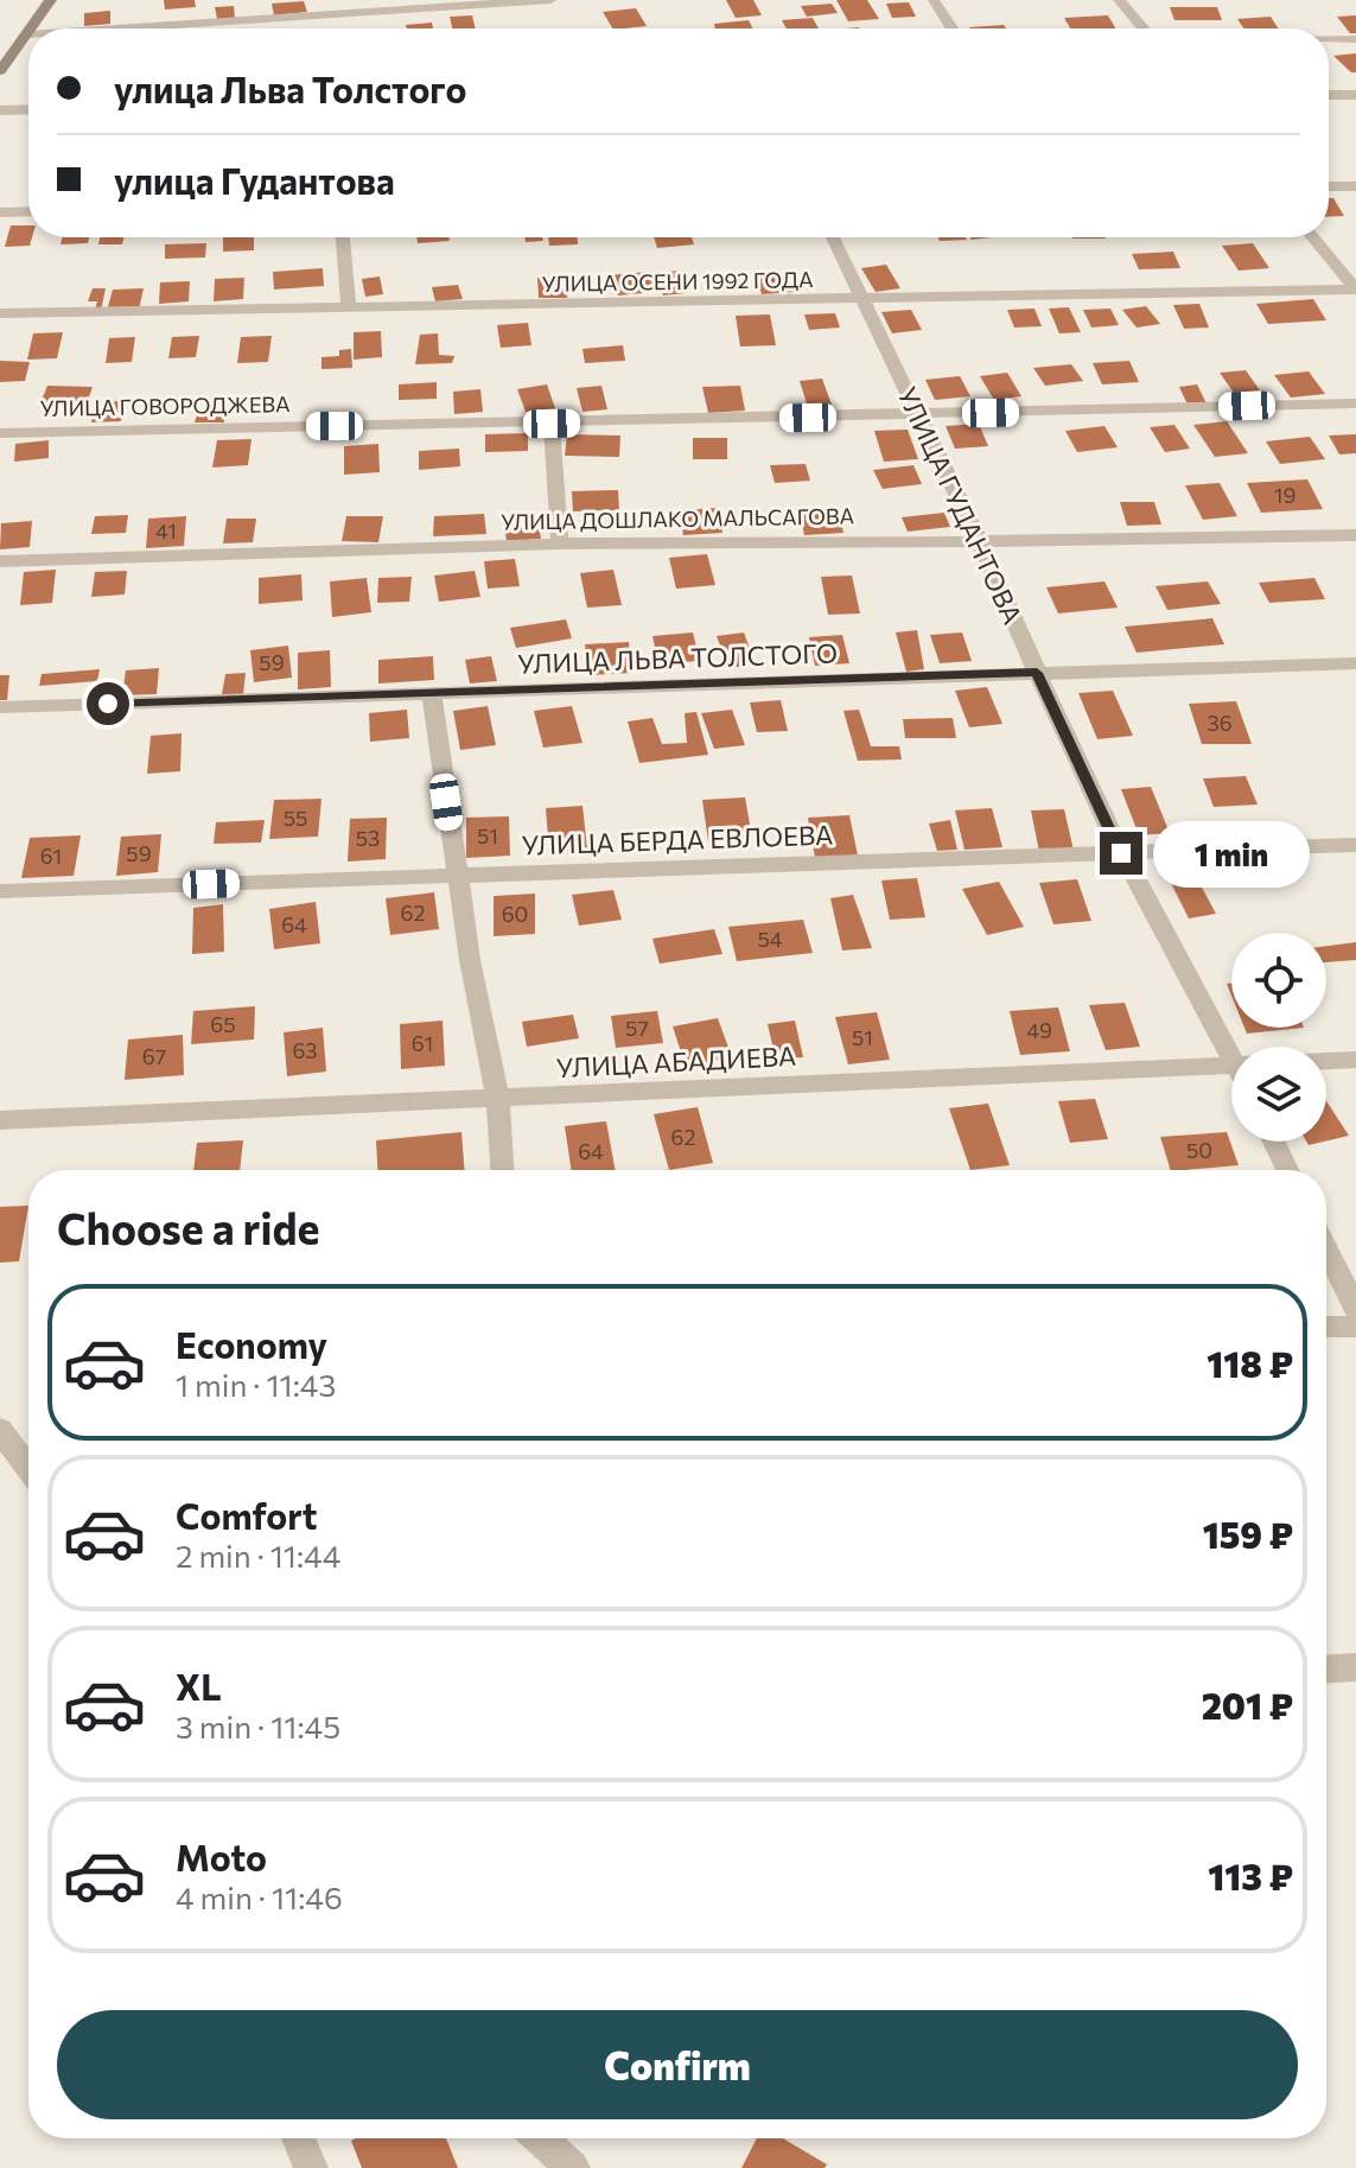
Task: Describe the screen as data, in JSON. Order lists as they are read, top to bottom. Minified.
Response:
{"streets":{"street":["УЛИЦА ОСЕНИ 1992 ГОДА","УЛИЦА ГОВОРОДЖЕВА","УЛИЦА ГУДАНТОВА","УЛИЦА ДОШЛАКО МАЛЬСАГОВА","УЛИЦА ЛЬВА ТОЛСТОГО","УЛИЦА БЕРДА ЕВЛОЕВА","УЛИЦА АБАДИЕВА"]},"crossings":[["УЛИЦА ОСЕНИ 1992 ГОДА","УЛИЦА ГУДАНТОВА"],["УЛИЦА ГОВОРОДЖЕВА","УЛИЦА ГУДАНТОВА"],["УЛИЦА ГУДАНТОВА","УЛИЦА ДОШЛАКО МАЛЬСАГОВА"],["УЛИЦА ГУДАНТОВА","УЛИЦА ЛЬВА ТОЛСТОГО"],["УЛИЦА ГУДАНТОВА","УЛИЦА БЕРДА ЕВЛОЕВА"]],"house_numbers":["19","41","59","36","55","51","53","59","61","62","60","64","54","65","57","49","51","61","63","67","62","50","64"],"page":{"banner":["улица Льва Толстого","улица Гудантова"],"bubble":"1 min","heading":"Choose a ride","list":[{"name":"Economy","note":"1 min · 11:43","value":"118 ₽"},{"name":"Comfort","note":"2 min · 11:44","value":"159 ₽"},{"name":"XL","note":"3 min · 11:45","value":"201 ₽"},{"name":"Moto","note":"4 min · 11:46","value":"113 ₽"}],"buttons":"Confirm"}}
